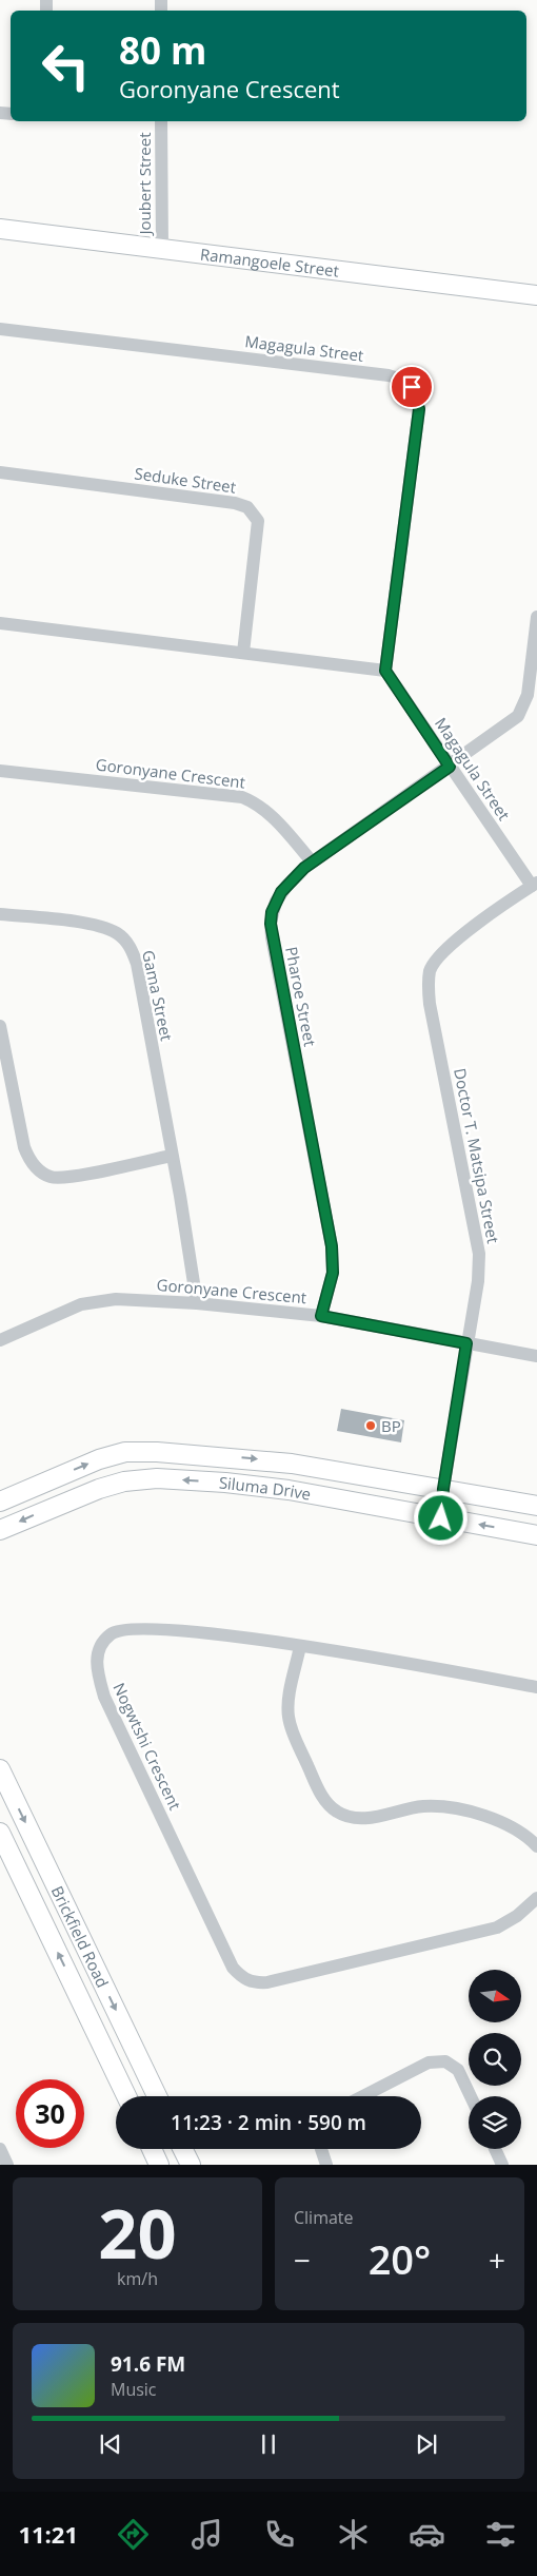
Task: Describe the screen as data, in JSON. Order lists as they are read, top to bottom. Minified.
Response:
{"streets":{"street":["Joubert Street","Ramangoele Street","Magagula Street","Seduke Street","Goronyane Crescent","Gama Street","Pharoe Street","Doctor T. Matsipa Street","Siluma Drive","Nogwtshi Crescent","Brickfield Road"]},"crossings":[["Joubert Street","Ramangoele Street"],["Magagula Street","Pharoe Street"],["Magagula Street","Doctor T. Matsipa Street"],["Goronyane Crescent","Gama Street"],["Goronyane Crescent","Pharoe Street"],["Goronyane Crescent","Doctor T. Matsipa Street"],["Doctor T. Matsipa Street","Siluma Drive"]],"places":["BP"],"north":"right","page":{"turn":["80 m","Goronyane Crescent"],"limit":"30","trip":"11:23 · 2 min · 590 m","tile":[["20","km/h"],"Climate"],"heat":["−","20°","+"],"song":["91.6 FM","Music"],"tabs":"11:21"}}
